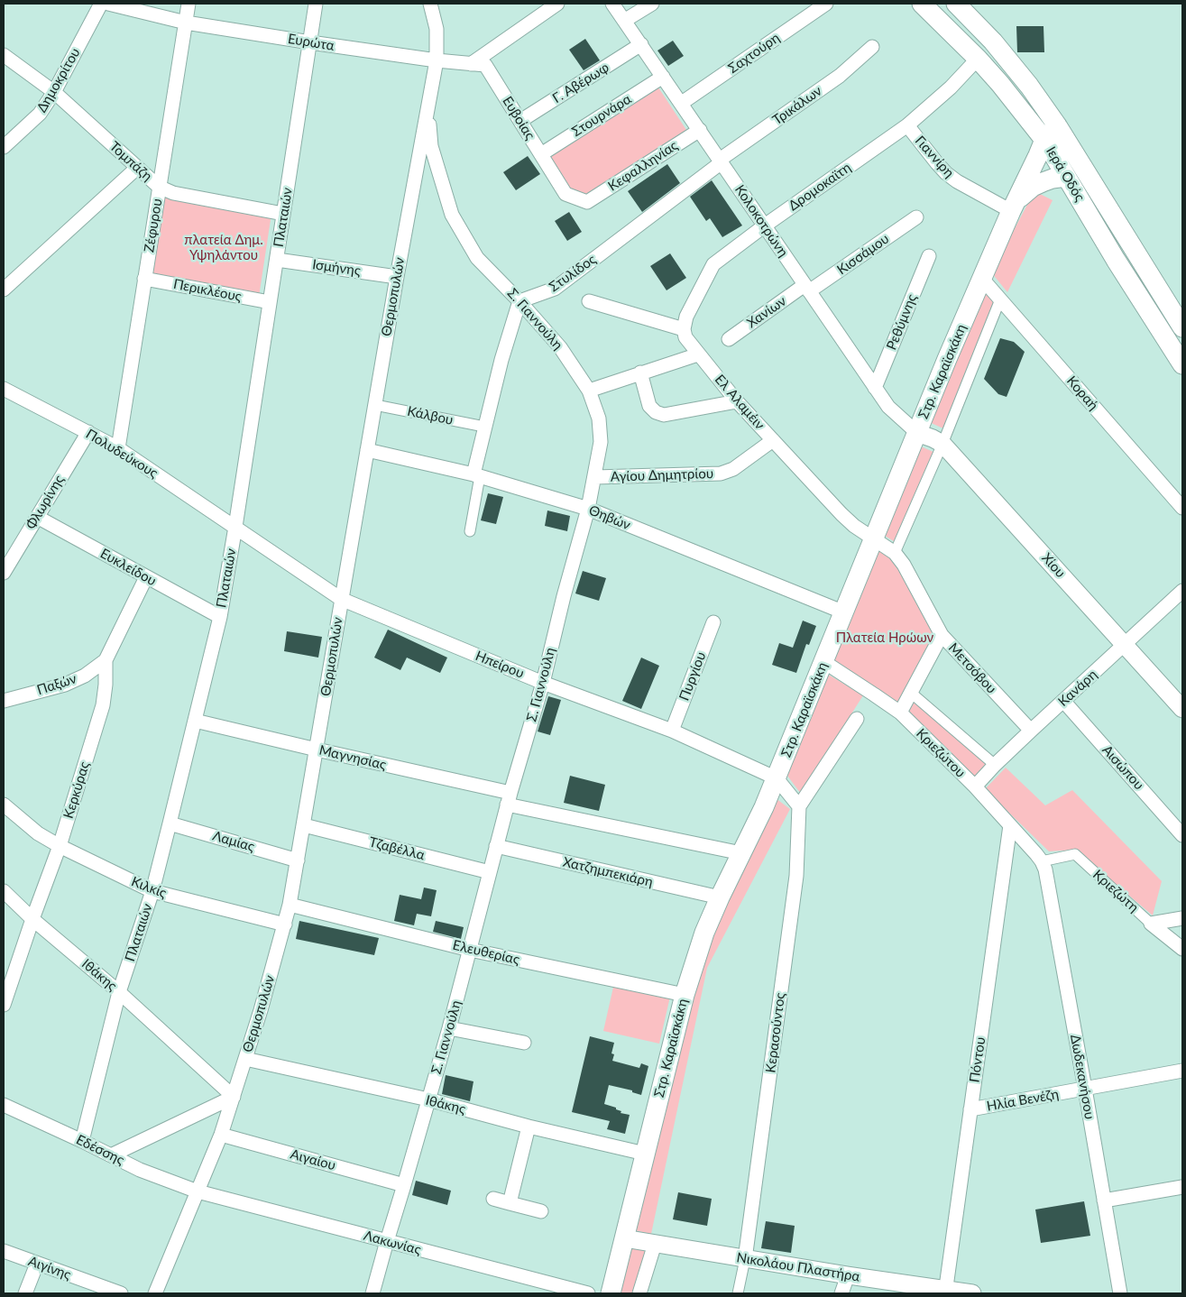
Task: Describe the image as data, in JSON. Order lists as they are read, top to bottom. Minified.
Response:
{"streets":{"main road":["Ιερά Οδός","Στρ. Καραϊσκάκη"],"street":["Ευρώτα","Σαχτούρη","Δημοκρίτου","Γ. Αβέρωφ","Τρικάλων","Στουρνάρα","Ευβοίας","Γιαννίρη","Τομπάζη","Κεφαλληνίας","Δρομοκαϊτη","Πλαταιών","Κολοκοτρώνη","Ζέφυρου","Κισσάμου","Ισμήνης","Στυλίδος","Περικλέους","Θερμοπυλών","Χανίων","Σ. Γιαννούλη","Ρεθύμνης","Κοραή","Ελ Αλαμέιν","Κάλβου","Πολυδεύκους","Αγίου Δημητρίου","Φλωρίνης","Θηβών","Χίου","Ευκλείδου","Ηπείρου","Μετσόβου","Πυργίου","Παξών","Κανάρη","Κριεζώτου","Μαγνησίας","Αισώπου","Κερκύρας","Λαμίας","Τζαβέλλα","Χατζημπεκιάρη","Κιλκίς","Κριεζώτη","Ελευθερίας","Ιθάκης","Κερασούντος","Πόντου","Δωδεκανήσου","Ηλία Βενέζη","Εδέσσης","Αιγαίου","Λακωνίας","Νικολάου Πλαστήρα","Αιγίνης"]},"crossings":[["Ευρώτα","Ευβοίας"],["Ευρώτα","Πλαταιών"],["Ευρώτα","Ζέφυρου"],["Ευρώτα","Θερμοπυλών"],["Σαχτούρη","Κολοκοτρώνη"],["Δημοκρίτου","Τομπάζη"],["Γ. Αβέρωφ","Ευβοίας"],["Γ. Αβέρωφ","Κολοκοτρώνη"],["Τρικάλων","Κολοκοτρώνη"],["Τρικάλων","Στυλίδος"],["Στουρνάρα","Ευβοίας"],["Στουρνάρα","Κολοκοτρώνη"],["Ευβοίας","Κεφαλληνίας"],["Ευβοίας","Θερμοπυλών"],["Γιαννίρη","Δρομοκαϊτη"],["Γιαννίρη","Στρ. Καραϊσκάκη"],["Τομπάζη","Πλαταιών"],["Τομπάζη","Ζέφυρου"],["Κεφαλληνίας","Κολοκοτρώνη"],["Ιερά Οδός","Δρομοκαϊτη"],["Ιερά Οδός","Στρ. Καραϊσκάκη"],["Δρομοκαϊτη","Κολοκοτρώνη"],["Δρομοκαϊτη","Ελ Αλαμέιν"],["Πλαταιών","Ισμήνης"],["Πλαταιών","Περικλέους"],["Πλαταιών","Πολυδεύκους"],["Πλαταιών","Ευκλείδου"],["Πλαταιών","Ηπείρου"],["Πλαταιών","Μαγνησίας"],["Πλαταιών","Λαμίας"],["Πλαταιών","Κιλκίς"],["Πλαταιών","Ιθάκης"],["Πλαταιών","Εδέσσης"],["Κολοκοτρώνη","Κισσάμου"],["Κολοκοτρώνη","Στυλίδος"],["Κολοκοτρώνη","Χανίων"],["Κολοκοτρώνη","Ρεθύμνης"],["Κολοκοτρώνη","Στρ. Καραϊσκάκη"],["Κολοκοτρώνη","Χίου"],["Ζέφυρου","Περικλέους"],["Ζέφυρου","Πολυδεύκους"],["Κισσάμου","Χανίων"],["Ισμήνης","Θερμοπυλών"],["Στυλίδος","Σ. Γιαννούλη"],["Θερμοπυλών","Σ. Γιαννούλη"],["Θερμοπυλών","Κάλβου"],["Θερμοπυλών","Θηβών"],["Θερμοπυλών","Ηπείρου"],["Θερμοπυλών","Μαγνησίας"],["Θερμοπυλών","Λαμίας"],["Θερμοπυλών","Τζαβέλλα"],["Θερμοπυλών","Κιλκίς"],["Θερμοπυλών","Ελευθερίας"],["Θερμοπυλών","Ιθάκης"],["Θερμοπυλών","Εδέσσης"],["Θερμοπυλών","Αιγαίου"],["Θερμοπυλών","Λακωνίας"],["Σ. Γιαννούλη","Αγίου Δημητρίου"],["Σ. Γιαννούλη","Θηβών"],["Σ. Γιαννούλη","Ηπείρου"],["Σ. Γιαννούλη","Μαγνησίας"],["Σ. Γιαννούλη","Τζαβέλλα"],["Σ. Γιαννούλη","Χατζημπεκιάρη"],["Σ. Γιαννούλη","Ελευθερίας"],["Σ. Γιαννούλη","Ιθάκης"],["Σ. Γιαννούλη","Αιγαίου"],["Σ. Γιαννούλη","Λακωνίας"],["Στρ. Καραϊσκάκη","Κοραή"],["Στρ. Καραϊσκάκη","Ελ Αλαμέιν"],["Στρ. Καραϊσκάκη","Θηβών"],["Στρ. Καραϊσκάκη","Χίου"],["Στρ. Καραϊσκάκη","Ηπείρου"],["Στρ. Καραϊσκάκη","Μετσόβου"],["Στρ. Καραϊσκάκη","Κριεζώτου"],["Στρ. Καραϊσκάκη","Μαγνησίας"],["Στρ. Καραϊσκάκη","Χατζημπεκιάρη"],["Στρ. Καραϊσκάκη","Ελευθερίας"],["Στρ. Καραϊσκάκη","Ιθάκης"],["Στρ. Καραϊσκάκη","Νικολάου Πλαστήρα"],["Ελ Αλαμέιν","Αγίου Δημητρίου"],["Ελ Αλαμέιν","Μετσόβου"],["Πολυδεύκους","Φλωρίνης"],["Πολυδεύκους","Ηπείρου"],["Φλωρίνης","Ευκλείδου"],["Χίου","Κανάρη"],["Ευκλείδου","Κερκύρας"],["Ηπείρου","Πυργίου"],["Μετσόβου","Κανάρη"],["Παξών","Κερκύρας"],["Κανάρη","Κριεζώτου"],["Κανάρη","Αισώπου"],["Κριεζώτου","Κριεζώτη"],["Κριεζώτου","Πόντου"],["Κριεζώτου","Δωδεκανήσου"],["Κερκύρας","Κιλκίς"],["Κερκύρας","Ιθάκης"],["Κριεζώτη","Δωδεκανήσου"],["Κερασούντος","Νικολάου Πλαστήρα"],["Πόντου","Ηλία Βενέζη"],["Πόντου","Νικολάου Πλαστήρα"],["Δωδεκανήσου","Ηλία Βενέζη"],["Εδέσσης","Λακωνίας"]],"parks":["πλατεία Δημ. Υψηλάντου","Πλατεία Ηρώων"]}
